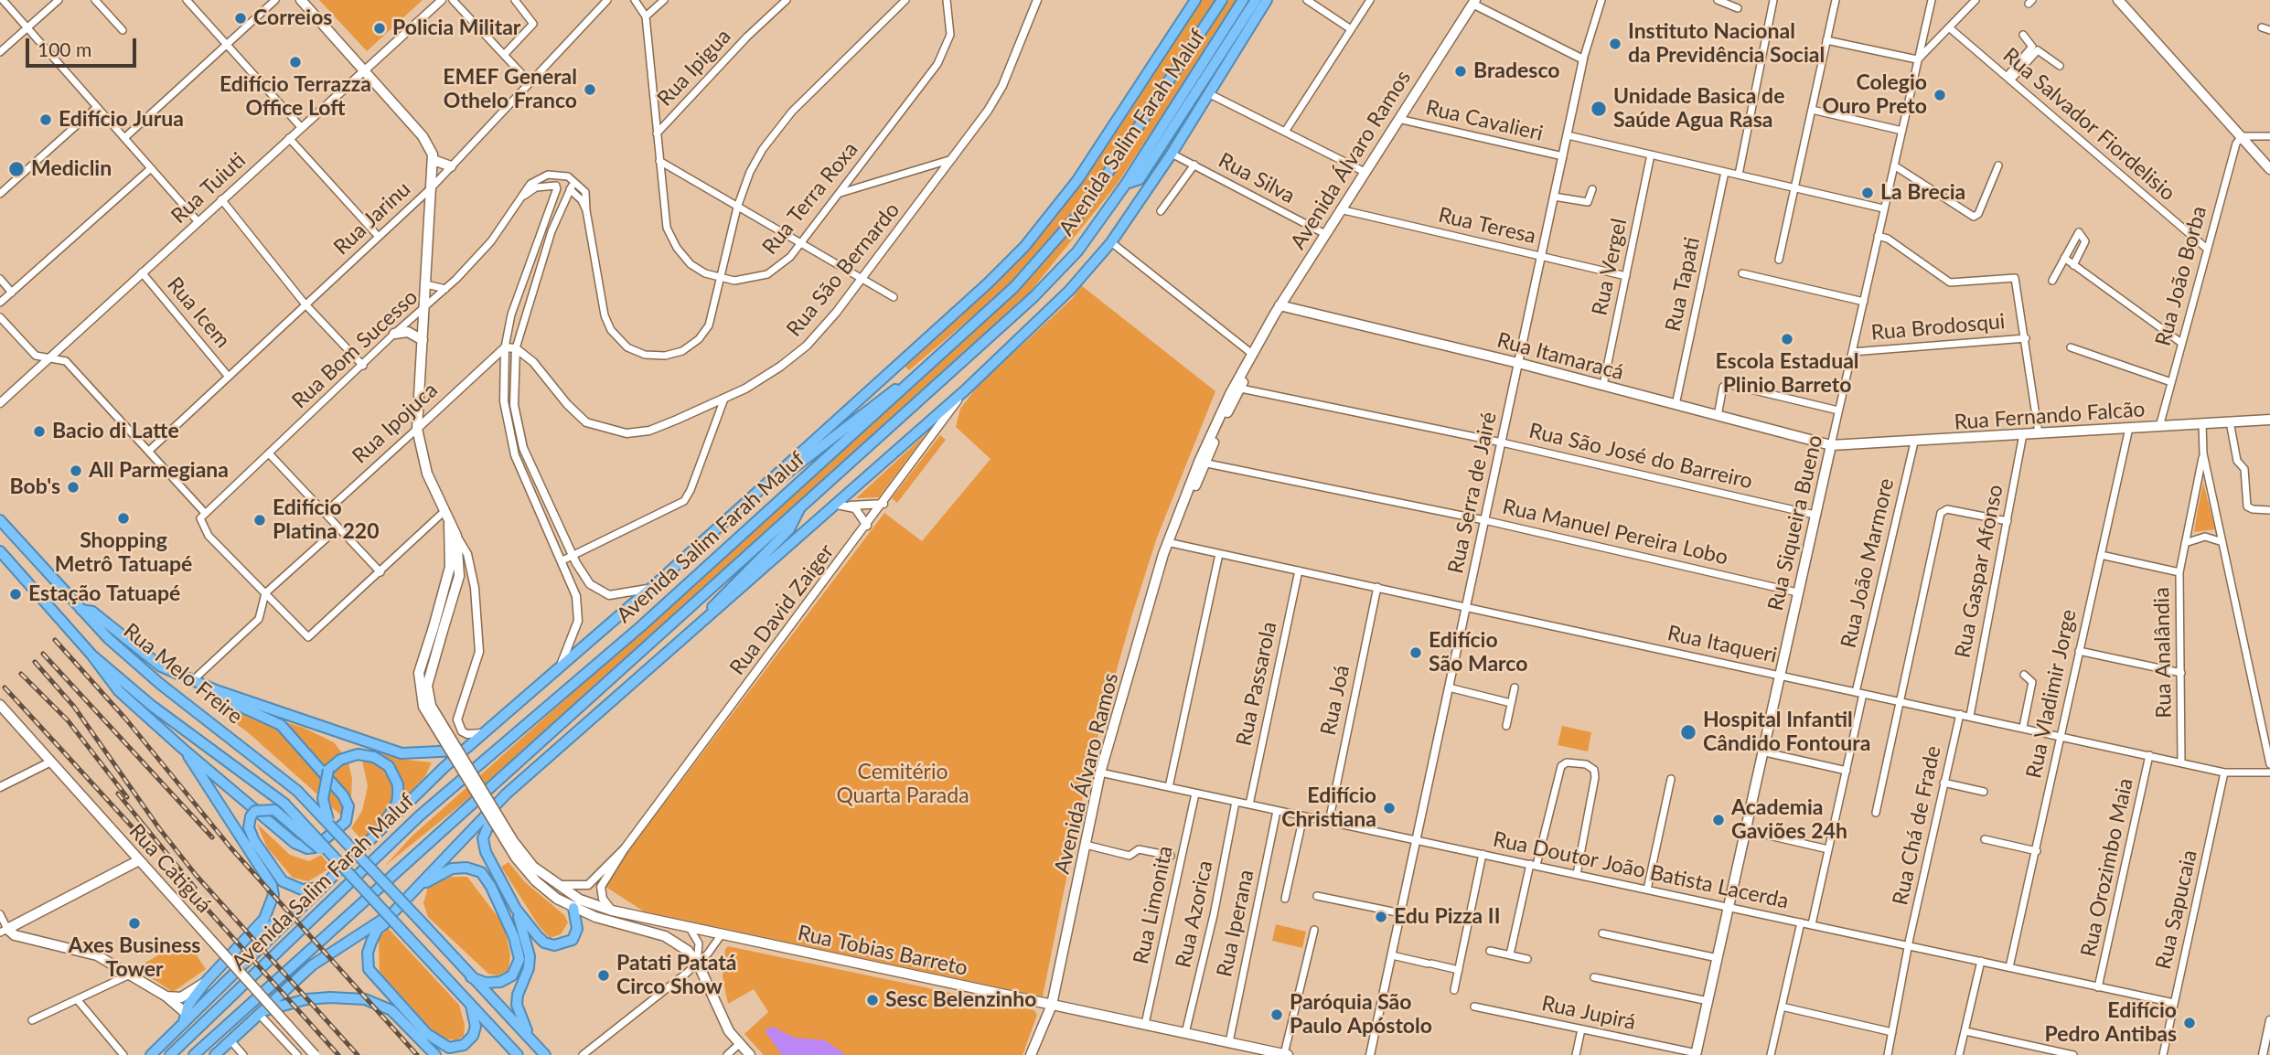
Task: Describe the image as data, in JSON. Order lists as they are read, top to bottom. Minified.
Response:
{"streets":{"highway":["Avenida Salim Farah Maluf","Rua Melo Freire"],"main road":["Avenida Álvaro Ramos","Rua Itamaracá","Rua Fernando Falcão","Rua Siqueira Bueno","Rua Catiguá","Rua Tobias Barreto"],"street":["Rua Ipigua","Rua Cavalieri","Rua Salvador Fiordelisio","Rua Silva","Rua Tuiuti","Rua Terra Roxa","Rua Jarinu","Rua Teresa","Rua Vergel","Rua São Bernardo","Rua João Borba","Rua Tapati","Rua Icem","Rua Brodosqui","Rua Bom Sucesso","Rua Ipojuca","Rua São José do Barreiro","Rua Serra de Jairé","Rua Manuel Pereira Lobo","Rua João Marmore","Rua Gaspar Afonso","Rua David Zaiger","Rua Itaqueri","Rua Analândia","Rua Passarola","Rua Vladimir Jorge","Rua Joá","Rua Chá de Frade","Rua Orozimbo Maia","Rua Doutor João Batista Lacerda","Rua Limonita","Rua Sapucaia","Rua Azorica","Rua Iperana","Rua Jupirá"]},"crossings":[["Rua Ipigua","Rua Terra Roxa"],["Rua Cavalieri","Avenida Álvaro Ramos"],["Rua Cavalieri","Rua Serra de Jairé"],["Rua Salvador Fiordelisio","Rua João Borba"],["Avenida Salim Farah Maluf","Rua Silva"],["Avenida Salim Farah Maluf","Rua David Zaiger"],["Avenida Álvaro Ramos","Rua Silva"],["Avenida Álvaro Ramos","Rua Teresa"],["Avenida Álvaro Ramos","Rua Itamaracá"],["Avenida Álvaro Ramos","Rua São José do Barreiro"],["Avenida Álvaro Ramos","Rua Manuel Pereira Lobo"],["Avenida Álvaro Ramos","Rua Itaqueri"],["Avenida Álvaro Ramos","Rua Doutor João Batista Lacerda"],["Avenida Álvaro Ramos","Rua Tobias Barreto"],["Rua Tuiuti","Rua Icem"],["Rua Jarinu","Rua Icem"],["Rua Teresa","Rua Vergel"],["Rua Teresa","Rua Serra de Jairé"],["Rua Vergel","Rua Itamaracá"],["Rua João Borba","Rua Fernando Falcão"],["Rua Tapati","Rua Itamaracá"],["Rua Brodosqui","Rua Siqueira Bueno"],["Rua Itamaracá","Rua Fernando Falcão"],["Rua Itamaracá","Rua Serra de Jairé"],["Rua Itamaracá","Rua Siqueira Bueno"],["Rua Fernando Falcão","Rua Siqueira Bueno"],["Rua Fernando Falcão","Rua João Marmore"],["Rua Fernando Falcão","Rua Gaspar Afonso"],["Rua Fernando Falcão","Rua Vladimir Jorge"],["Rua São José do Barreiro","Rua Serra de Jairé"],["Rua São José do Barreiro","Rua Siqueira Bueno"],["Rua Serra de Jairé","Rua Manuel Pereira Lobo"],["Rua Serra de Jairé","Rua Itaqueri"],["Rua Serra de Jairé","Rua Doutor João Batista Lacerda"],["Rua Siqueira Bueno","Rua Manuel Pereira Lobo"],["Rua Siqueira Bueno","Rua Itaqueri"],["Rua Siqueira Bueno","Rua Doutor João Batista Lacerda"],["Rua Siqueira Bueno","Rua Jupirá"],["Rua João Marmore","Rua Itaqueri"],["Rua João Marmore","Rua Doutor João Batista Lacerda"],["Rua Gaspar Afonso","Rua Itaqueri"],["Rua David Zaiger","Rua Tobias Barreto"],["Rua Itaqueri","Rua Analândia"],["Rua Itaqueri","Rua Passarola"],["Rua Itaqueri","Rua Vladimir Jorge"],["Rua Itaqueri","Rua Joá"],["Rua Itaqueri","Rua Chá de Frade"],["Rua Itaqueri","Rua Orozimbo Maia"],["Rua Itaqueri","Rua Sapucaia"],["Rua Passarola","Rua Doutor João Batista Lacerda"],["Rua Vladimir Jorge","Rua Doutor João Batista Lacerda"],["Rua Joá","Rua Doutor João Batista Lacerda"],["Rua Chá de Frade","Rua Doutor João Batista Lacerda"],["Rua Orozimbo Maia","Rua Doutor João Batista Lacerda"],["Rua Doutor João Batista Lacerda","Rua Limonita"],["Rua Doutor João Batista Lacerda","Rua Sapucaia"],["Rua Doutor João Batista Lacerda","Rua Azorica"],["Rua Doutor João Batista Lacerda","Rua Iperana"],["Rua Limonita","Rua Tobias Barreto"],["Rua Azorica","Rua Tobias Barreto"],["Rua Iperana","Rua Tobias Barreto"]],"parks":["Cemitério Quarta Parada"],"places":["Correios","Policia Militar","Instituto Nacional da Previdência Social","Edifício Terrazza Office Loft","Bradesco","EMEF General Othelo Franco","Colegio Ouro Preto","Unidade Basica de Saúde Agua Rasa","Edifício Jurua","Mediclin","La Brecia","Escola Estadual Plinio Barreto","Bacio di Latte","All Parmegiana","Bob's","Shopping Metrô Tatuapé","Edifício Platina 220","Estação Tatuapé","Edifício São Marco","Hospital Infantil Cândido Fontoura","Edifício Christiana","Academia Gaviões 24h","Edu Pizza II","Axes Business Tower","Patati Patatá Circo Show","Sesc Belenzinho","Paróquia São Paulo Apóstolo","Edifício Pedro Antibas"],"scale_bar":"100 m"}
